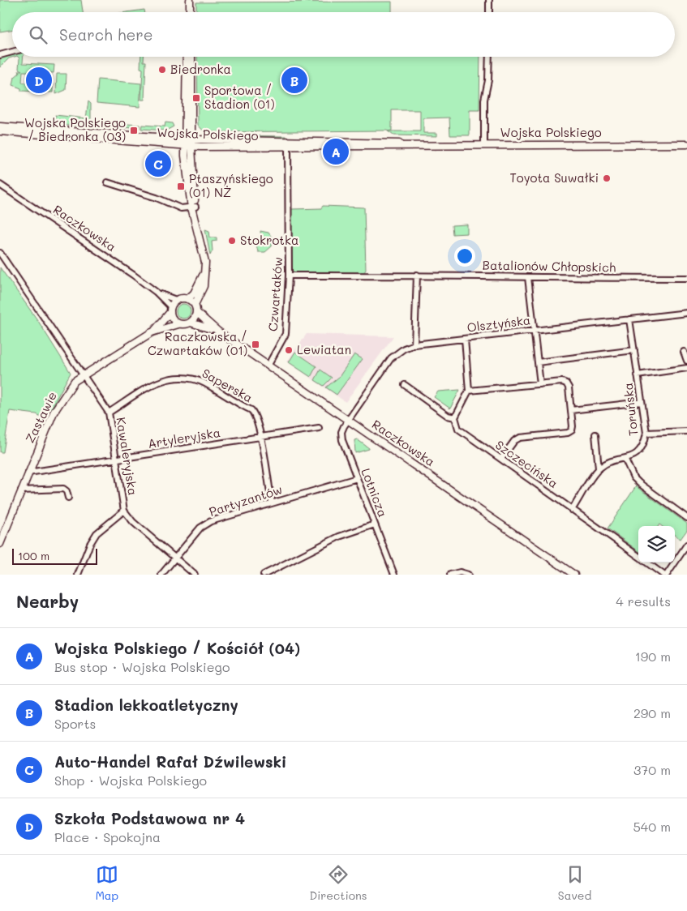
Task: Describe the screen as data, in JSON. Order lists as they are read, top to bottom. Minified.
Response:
{"streets":{"street":["Wojska Polskiego","Raczkowska","Batalionów Chłopskich","Czwartaków","Olsztyńska","Saperska","Toruńska","Zastawie","Artyleryjska","Kawaleryjska","Szczecińska","Lotnicza","Partyzantów"]},"crossings":[["Wojska Polskiego","Czwartaków"],["Raczkowska","Czwartaków"],["Raczkowska","Olsztyńska"],["Raczkowska","Lotnicza"],["Batalionów Chłopskich","Czwartaków"],["Olsztyńska","Toruńska"],["Olsztyńska","Lotnicza"],["Saperska","Artyleryjska"],["Saperska","Kawaleryjska"],["Saperska","Partyzantów"],["Zastawie","Artyleryjska"],["Zastawie","Kawaleryjska"],["Artyleryjska","Kawaleryjska"],["Kawaleryjska","Partyzantów"],["Lotnicza","Partyzantów"]],"places":{"other":["Biedronka","Toyota Suwałki","Stokrotka","Lewiatan"],"transit":["Sportowa / Stadion (01)","Wojska Polskiego / Biedronka (03)","Ptaszyńskiego (01) NŻ","Raczkowska / Czwartaków (01)"]},"scale_bar":"100 m","page":{"search":"Search here","pins":["B","D","A","C"],"scale":"100 m","heading":["Nearby","4 results"],"list":[{"mark":"A","name":"Wojska Polskiego / Kościół (04)","note":"Bus stop · Wojska Polskiego","value":"190 m"},{"mark":"B","name":"Stadion lekkoatletyczny","note":"Sports","value":"290 m"},{"mark":"C","name":"Auto-Handel Rafał Dźwilewski","note":"Shop · Wojska Polskiego","value":"370 m"},{"mark":"D","name":"Szkoła Podstawowa nr 4","note":"Place · Spokojna","value":"540 m"}],"nav":["Map","Directions","Saved"]}}
